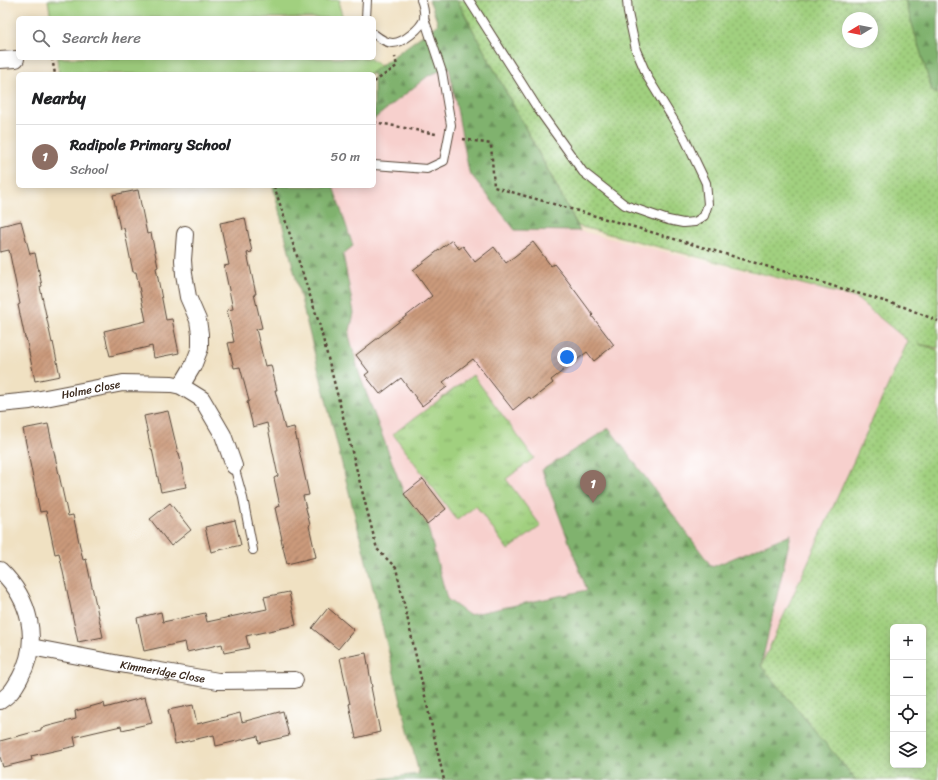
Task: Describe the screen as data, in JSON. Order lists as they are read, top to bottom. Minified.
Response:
{"streets":{"street":["Holme Close","Kimmeridge Close"]},"north":"left","page":{"search":"Search here","heading":"Nearby","list":[{"mark":"1","name":"Radipole Primary School","note":"School","value":"50 m"}],"pins":"1","map_buttons":["+","−"]}}
